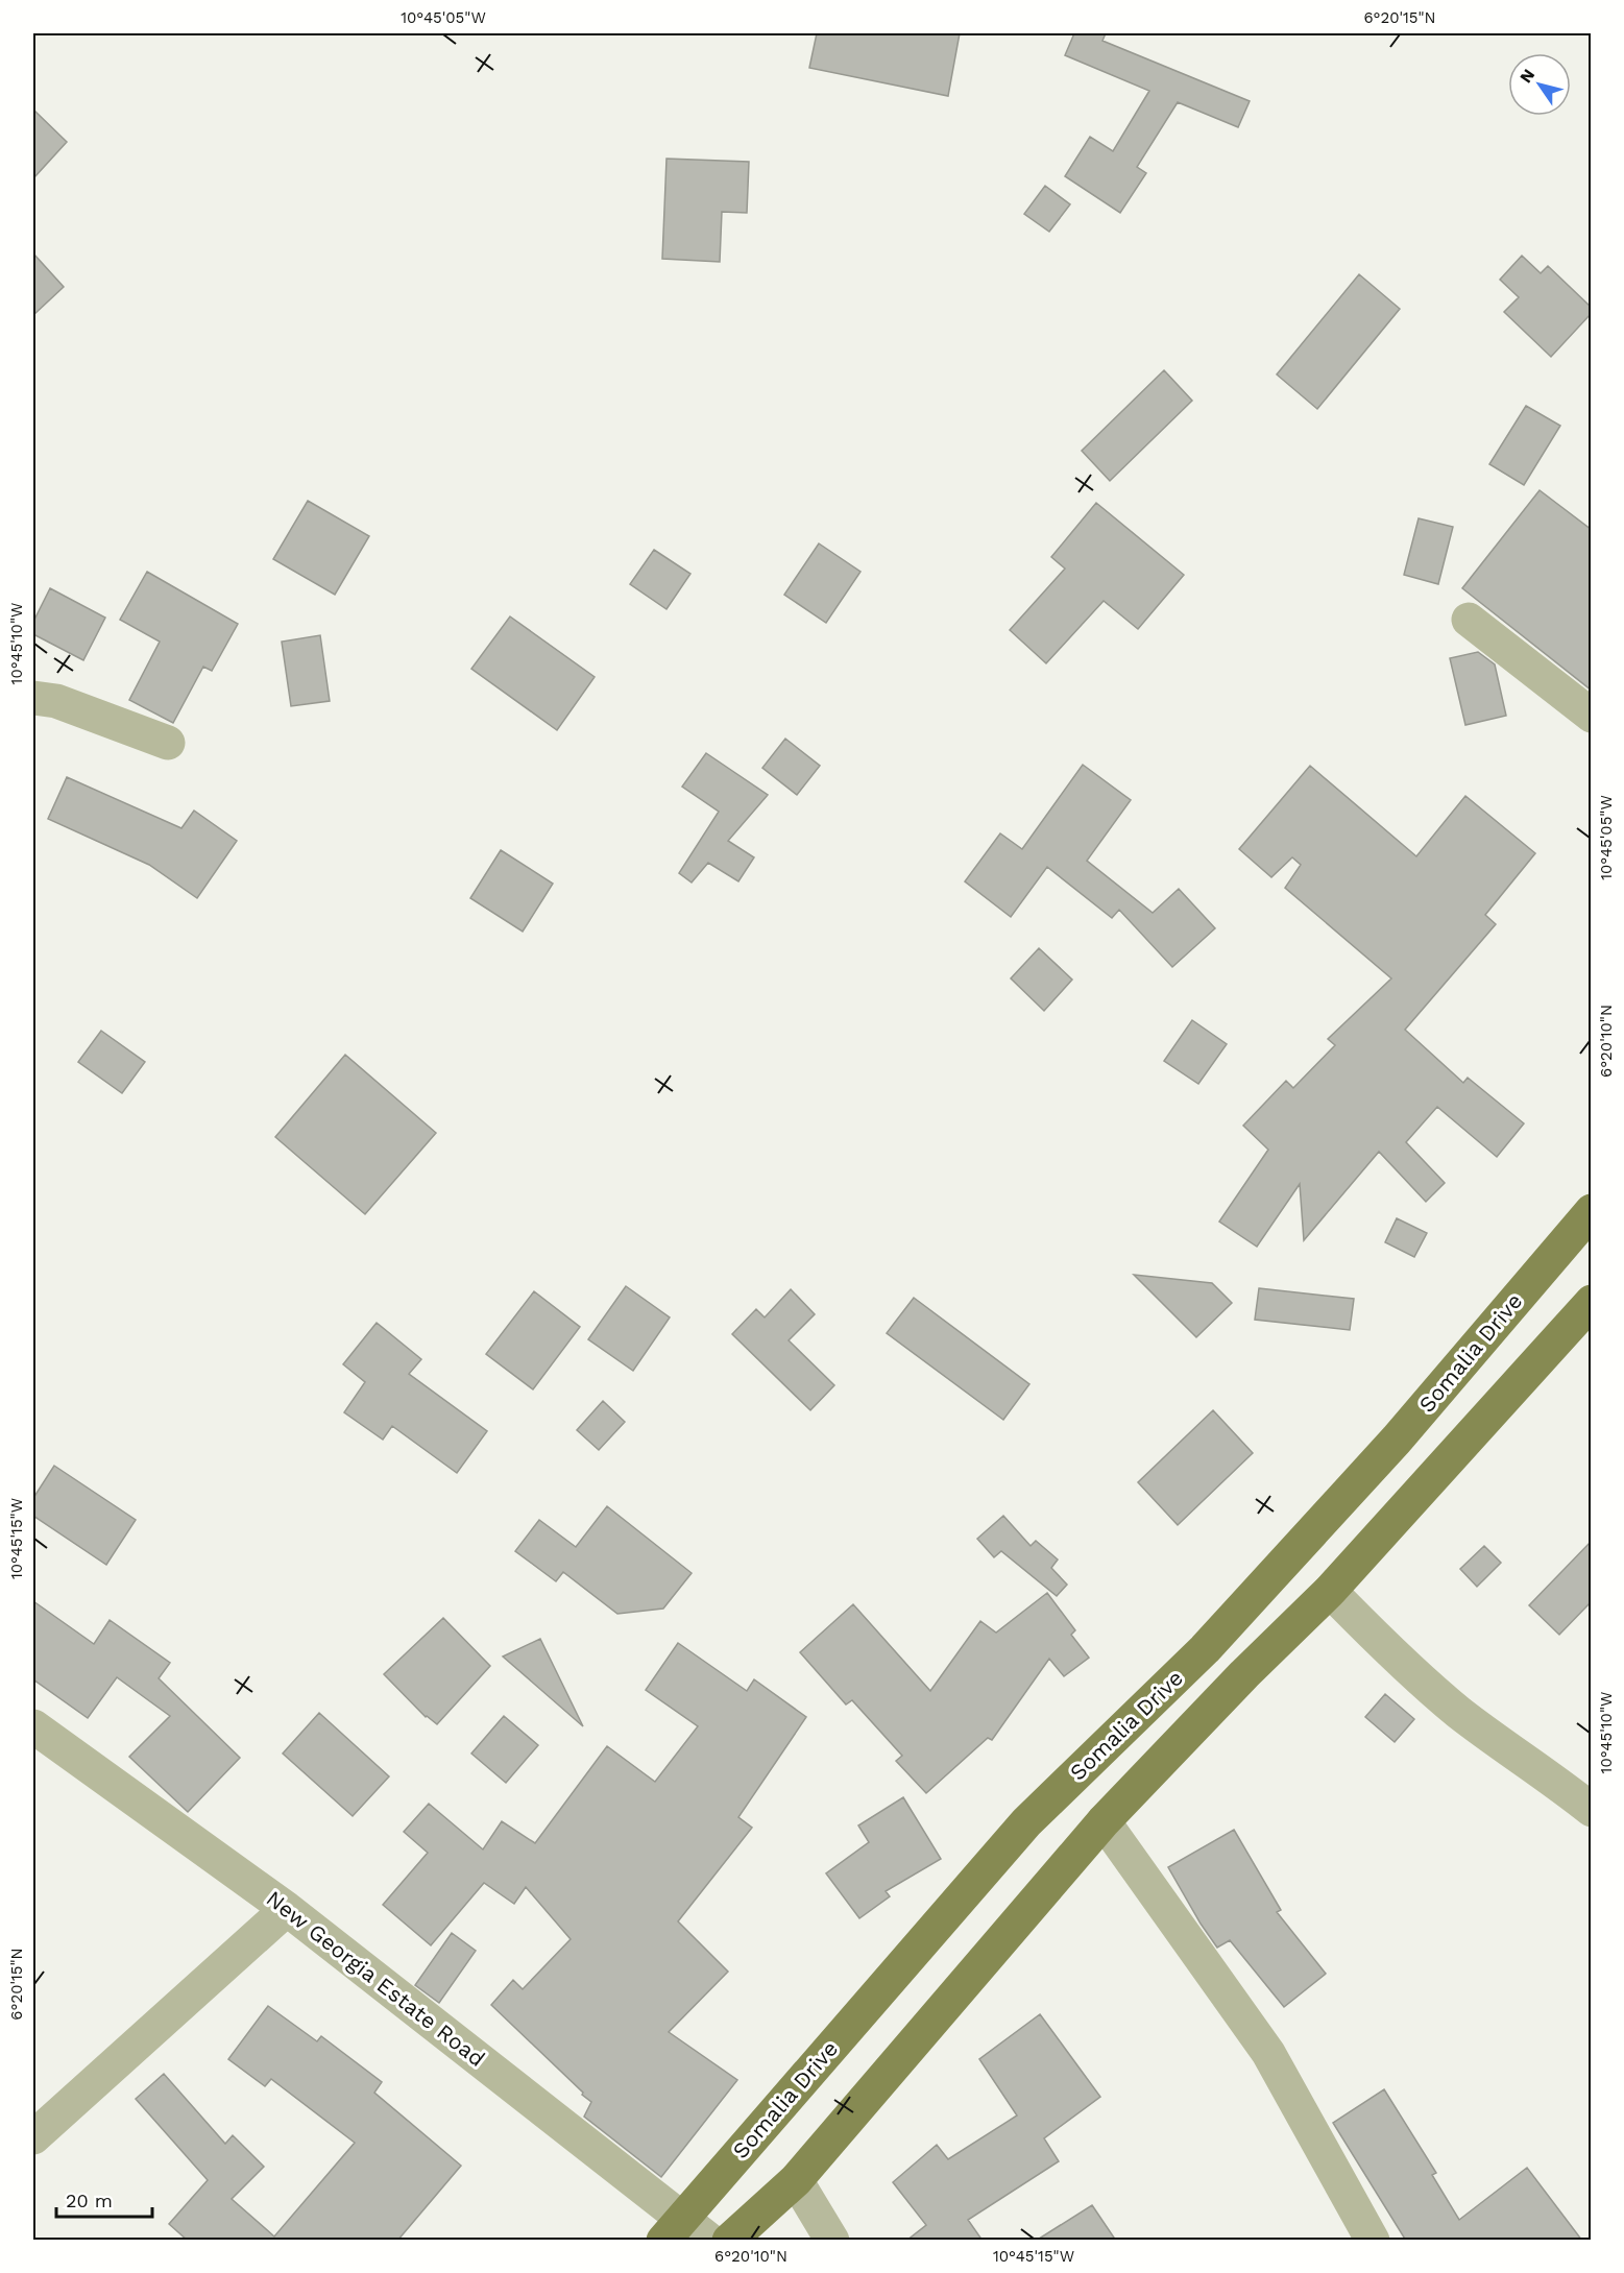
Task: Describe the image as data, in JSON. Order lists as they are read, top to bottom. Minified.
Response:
{"streets":{"main road":["Somalia Drive"],"street":["New Georgia Estate Road"]},"crossings":[["Somalia Drive","New Georgia Estate Road"]],"scale_bar":"20 m","north":"top left","coordinates":["10°45'05\"W","6°20'15\"N","10°45'10\"W","6°20'10\"N","10°45'15\"W"]}
